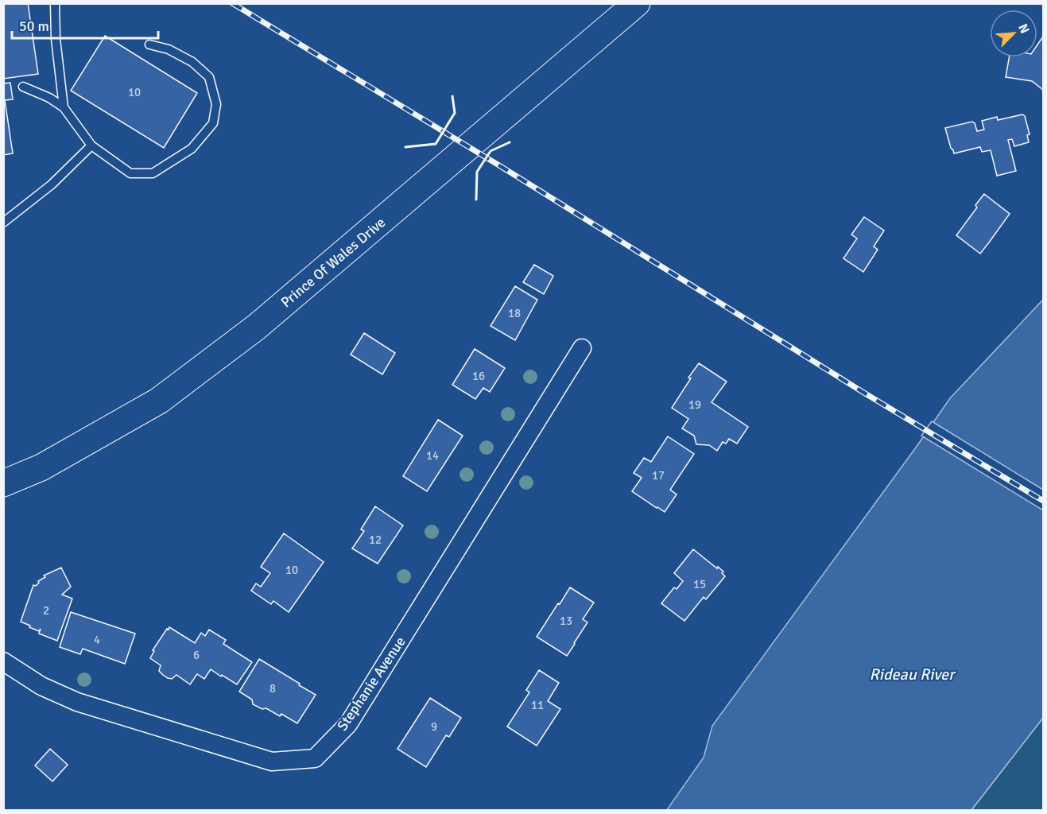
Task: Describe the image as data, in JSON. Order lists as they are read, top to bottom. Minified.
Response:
{"streets":{"main road":["Prince Of Wales Drive"],"street":["Stephanie Avenue"]},"water":["Rideau River"],"house_numbers":["10","18","16","19","14","17","12","10","15","2","13","4","6","8","11","9"],"scale_bar":"50 m","north":"top right"}
